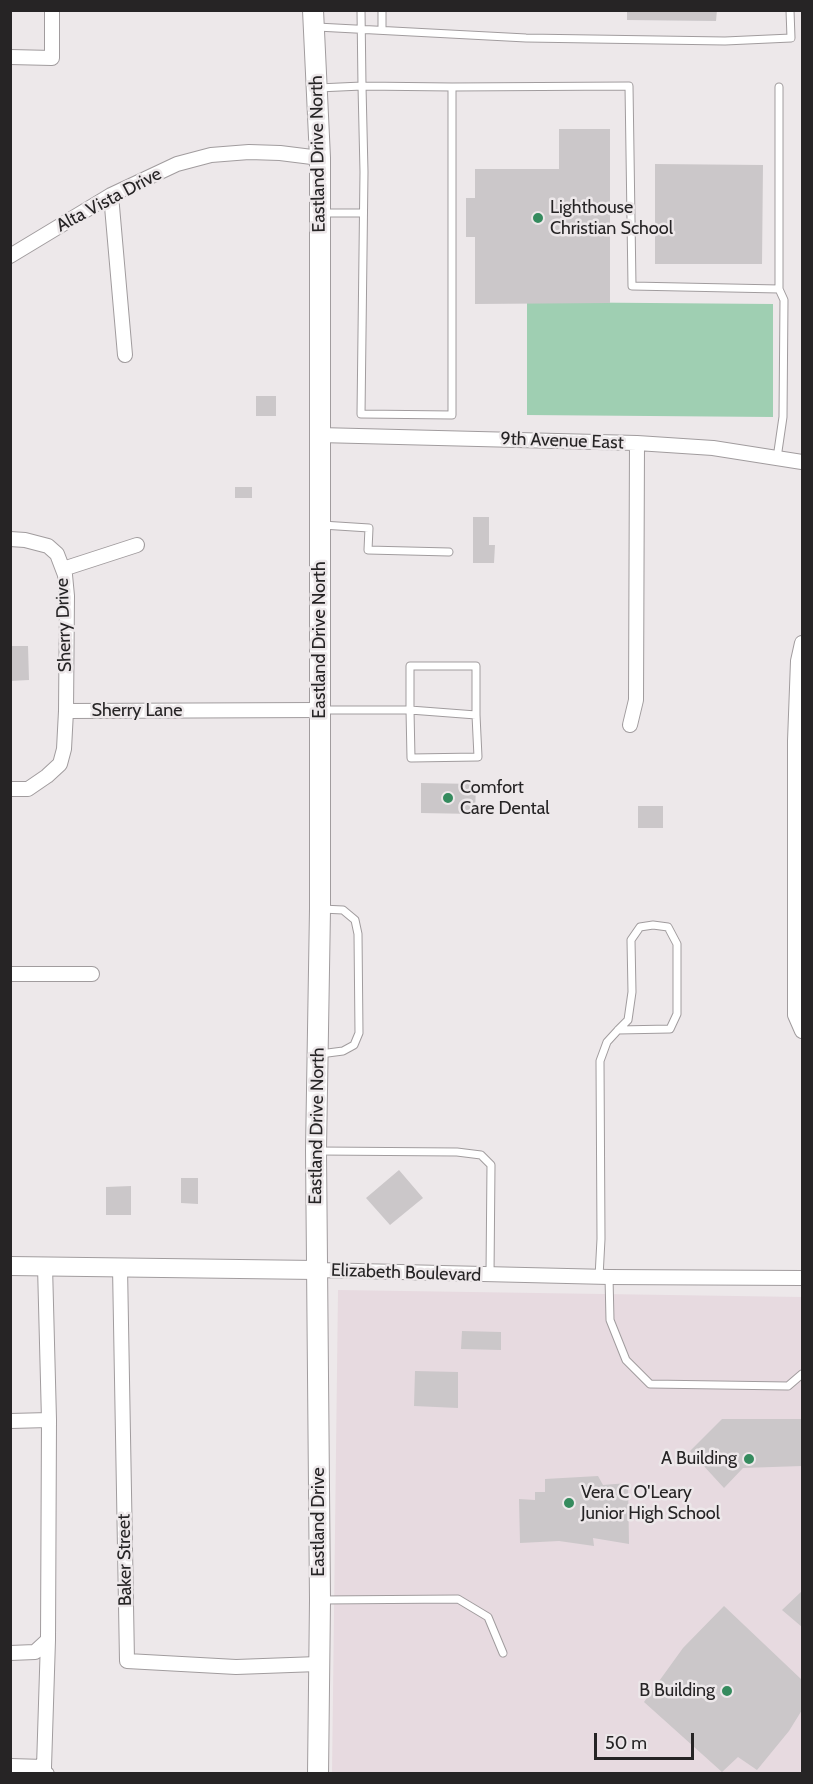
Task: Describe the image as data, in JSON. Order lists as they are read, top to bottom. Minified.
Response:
{"streets":{"main road":["Eastland Drive North","Eastland Drive"],"street":["Alta Vista Drive","9th Avenue East","Sherry Drive","Sherry Lane","Elizabeth Boulevard","Baker Street"]},"crossings":[["Eastland Drive North","Alta Vista Drive"],["Eastland Drive North","9th Avenue East"],["Eastland Drive North","Sherry Lane"],["Eastland Drive North","Elizabeth Boulevard"],["Eastland Drive North","Eastland Drive"],["Sherry Drive","Sherry Lane"],["Elizabeth Boulevard","Eastland Drive"],["Elizabeth Boulevard","Baker Street"],["Eastland Drive","Baker Street"]],"places":["Lighthouse Christian School","Comfort Care Dental","A Building","Vera C O'Leary Junior High School","B Building"],"scale_bar":"50 m"}
